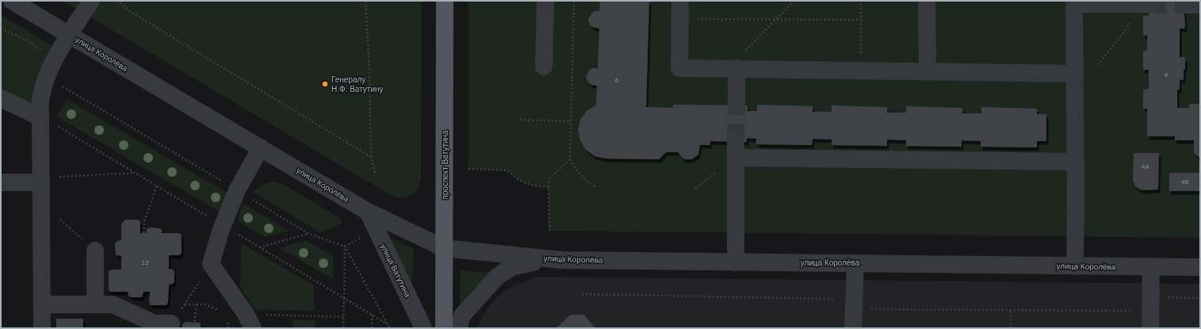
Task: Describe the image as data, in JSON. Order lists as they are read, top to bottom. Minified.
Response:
{"streets":{"main road":["проспект Ватутина"],"street":["улица Королёва","улица Ватутина"]},"crossings":[["улица Королёва","проспект Ватутина"],["улица Королёва","улица Ватутина"]],"places":["Генералу Н.Ф. Ватутину"],"house_numbers":["4","6","4А","4В","13"]}
